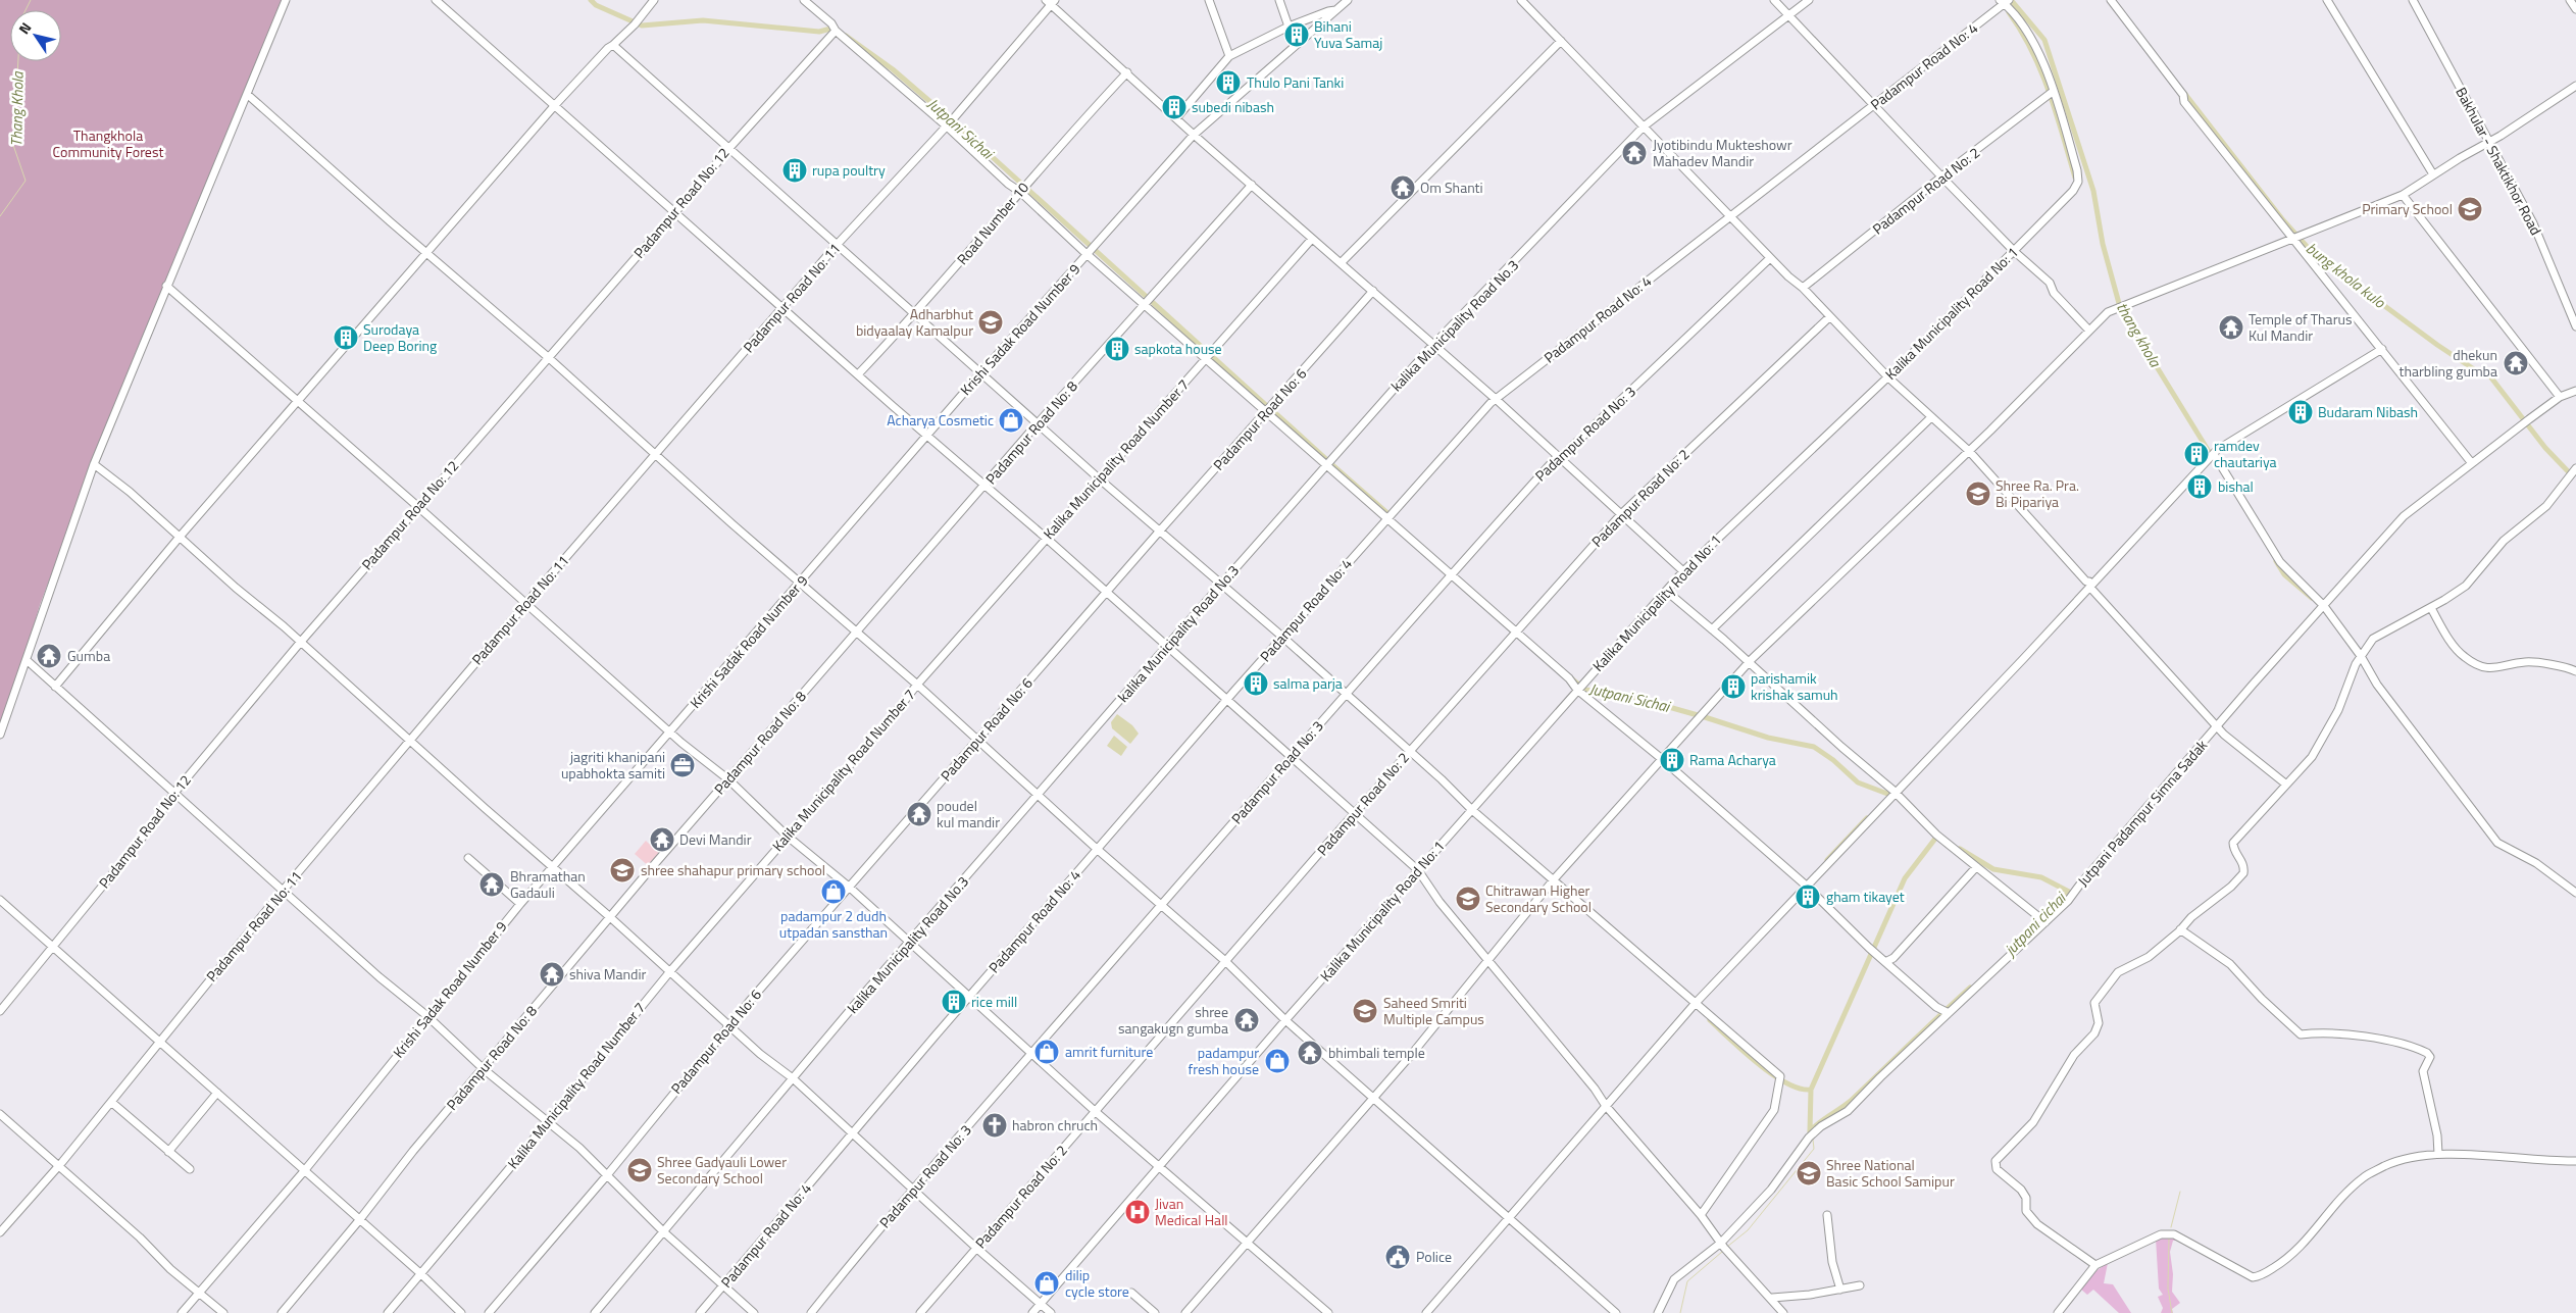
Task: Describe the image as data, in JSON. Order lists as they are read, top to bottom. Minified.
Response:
{"streets":{"street":["Padampur Road No: 4","Bakhular - Shaktikhor Road","Padampur Road No: 2","Padampur Road No: 12","Road Number 10","Padampur Road No: 11","Kalika Municipality Road No: 1","kalika Municipality Road No.3","Krishi Sadak Road Number 9","Padampur Road No: 6","Padampur Road No: 8","Padampur Road No: 3","Kalika Municipality Road Number 7","Jutpani Padampur Simna Sadak"]},"crossings":[["Padampur Road No: 4","Kalika Municipality Road No: 1"],["Padampur Road No: 2","Kalika Municipality Road No: 1"]],"water":["Thang Khola","Jutpani Sichai","bung khola kulo","thang khola","jutpani cichai"],"parks":["Thangkhola Community Forest"],"places":{"building":["Bihani Yuva Samaj","Thulo Pani Tanki","subedi nibash","rupa poultry","Surodaya Deep Boring","sapkota house","Budaram Nibash","ramdev chautariya","bishal","salma parja","parishamik krishak samuh","Rama Acharya","gham tikayet","rice mill"],"temple":["Jyotibindu Mukteshowr Mahadev Mandir","Om Shanti","Temple of Tharus Kul Mandir","dhekun tharbling gumba","Gumba","poudel kul mandir","Devi Mandir","Bhramathan Gadauli","shiva Mandir","shree sangakugn gumba","bhimbali temple"],"school or university":["Primary School","Adharbhut bidyaalay Kamalpur","Shree Ra. Pra. Bi Pipariya","shree shahapur primary school","Chitrawan Higher Secondary School","Saheed Smriti Multiple Campus","Shree Gadyauli Lower Secondary School","Shree National Basic School Samipur"],"shop":["Acharya Cosmetic","padampur 2 dudh utpadan sansthan","amrit furniture","padampur fresh house","dilip cycle store"],"office":["jagriti khanipani upabhokta samiti"],"church":["habron chruch"],"hospital":["Jivan Medical Hall"],"public building":["Police"]},"north":"top left"}
